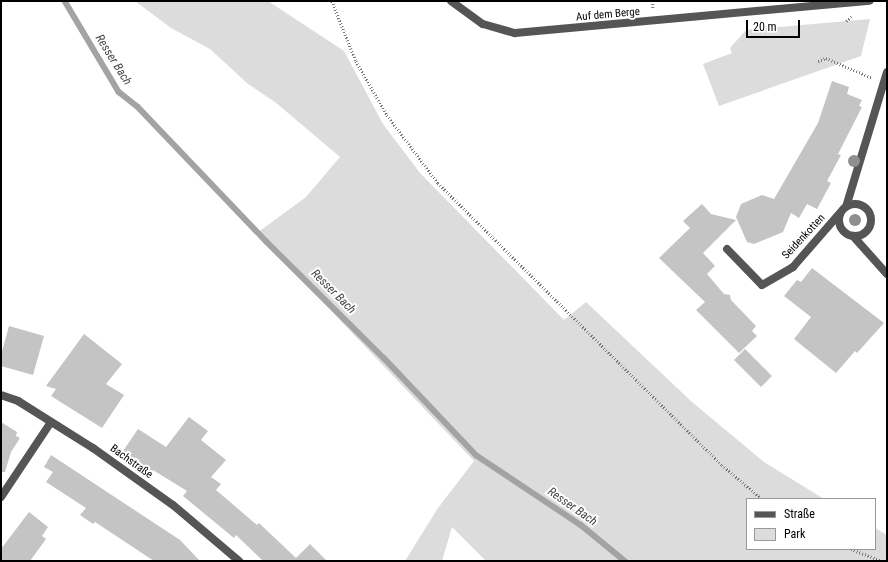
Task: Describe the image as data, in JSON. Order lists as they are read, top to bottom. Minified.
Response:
{"streets":{"street":["Auf dem Berge","Seidenkotten","Bachstraße"]},"water":["Resser Bach"],"legend":["Straße","Park"],"scale_bar":"20 m"}
